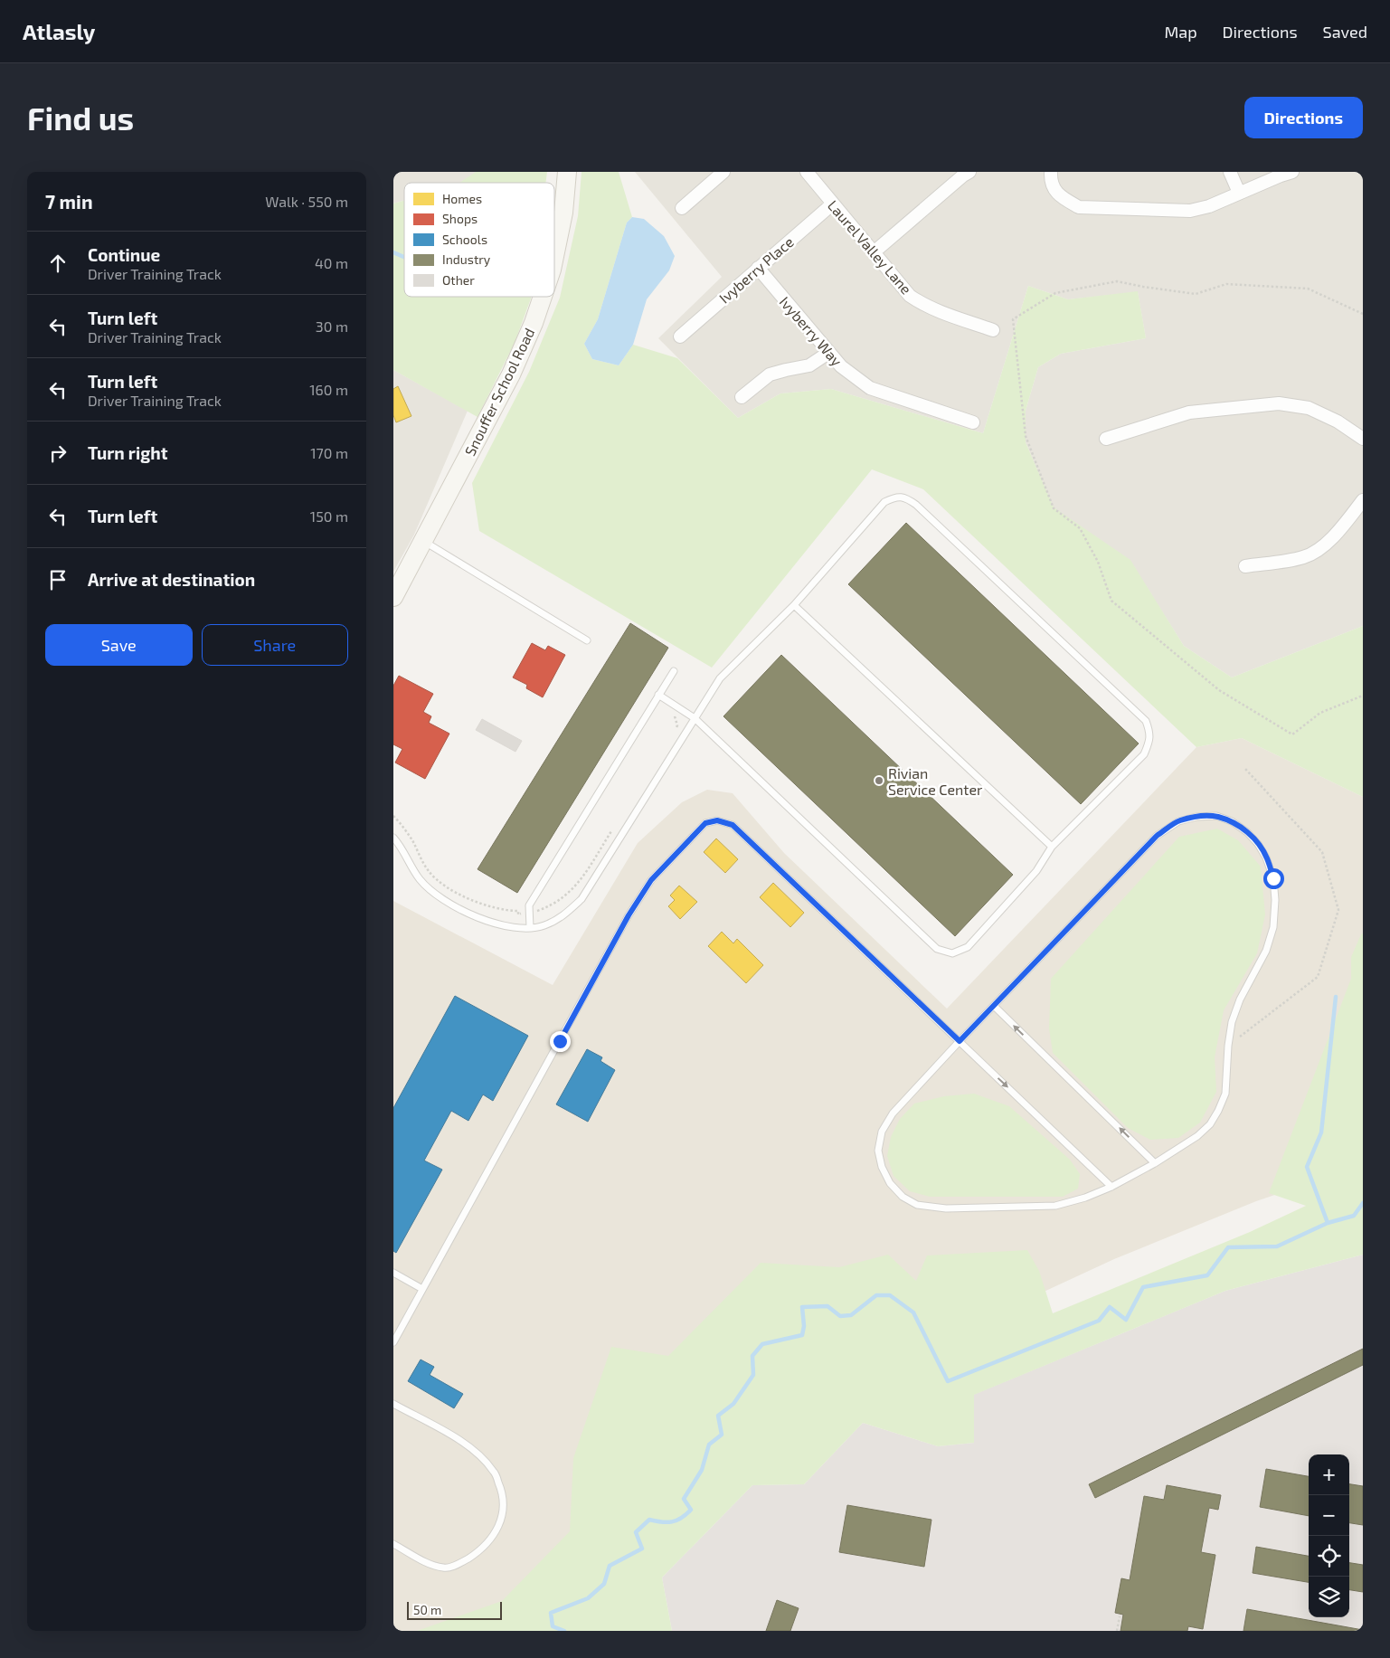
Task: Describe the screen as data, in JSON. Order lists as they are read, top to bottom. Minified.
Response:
{"streets":{"main road":["Snouffer School Road"],"street":["Laurel Valley Lane","Ivyberry Place","Ivyberry Way"]},"crossings":[["Laurel Valley Lane","Ivyberry Place"],["Ivyberry Place","Ivyberry Way"]],"places":["Rivian Service Center"],"legend":["Homes","Shops","Schools","Industry","Other"],"scale_bar":"50 m","page":{"header":"Atlasly","nav":["Map","Directions","Saved"],"buttons":["Directions",["Save","Share"]],"title":"Find us","heading":["7 min","Walk · 550 m"],"list":[["Continue","Driver Training Track","40 m"],["Turn left","Driver Training Track","30 m"],["Turn left","Driver Training Track","160 m"],["Turn right","170 m"],["Turn left","150 m"],"Arrive at destination"],"map_buttons":["+","−"],"scale":"50 m"}}
